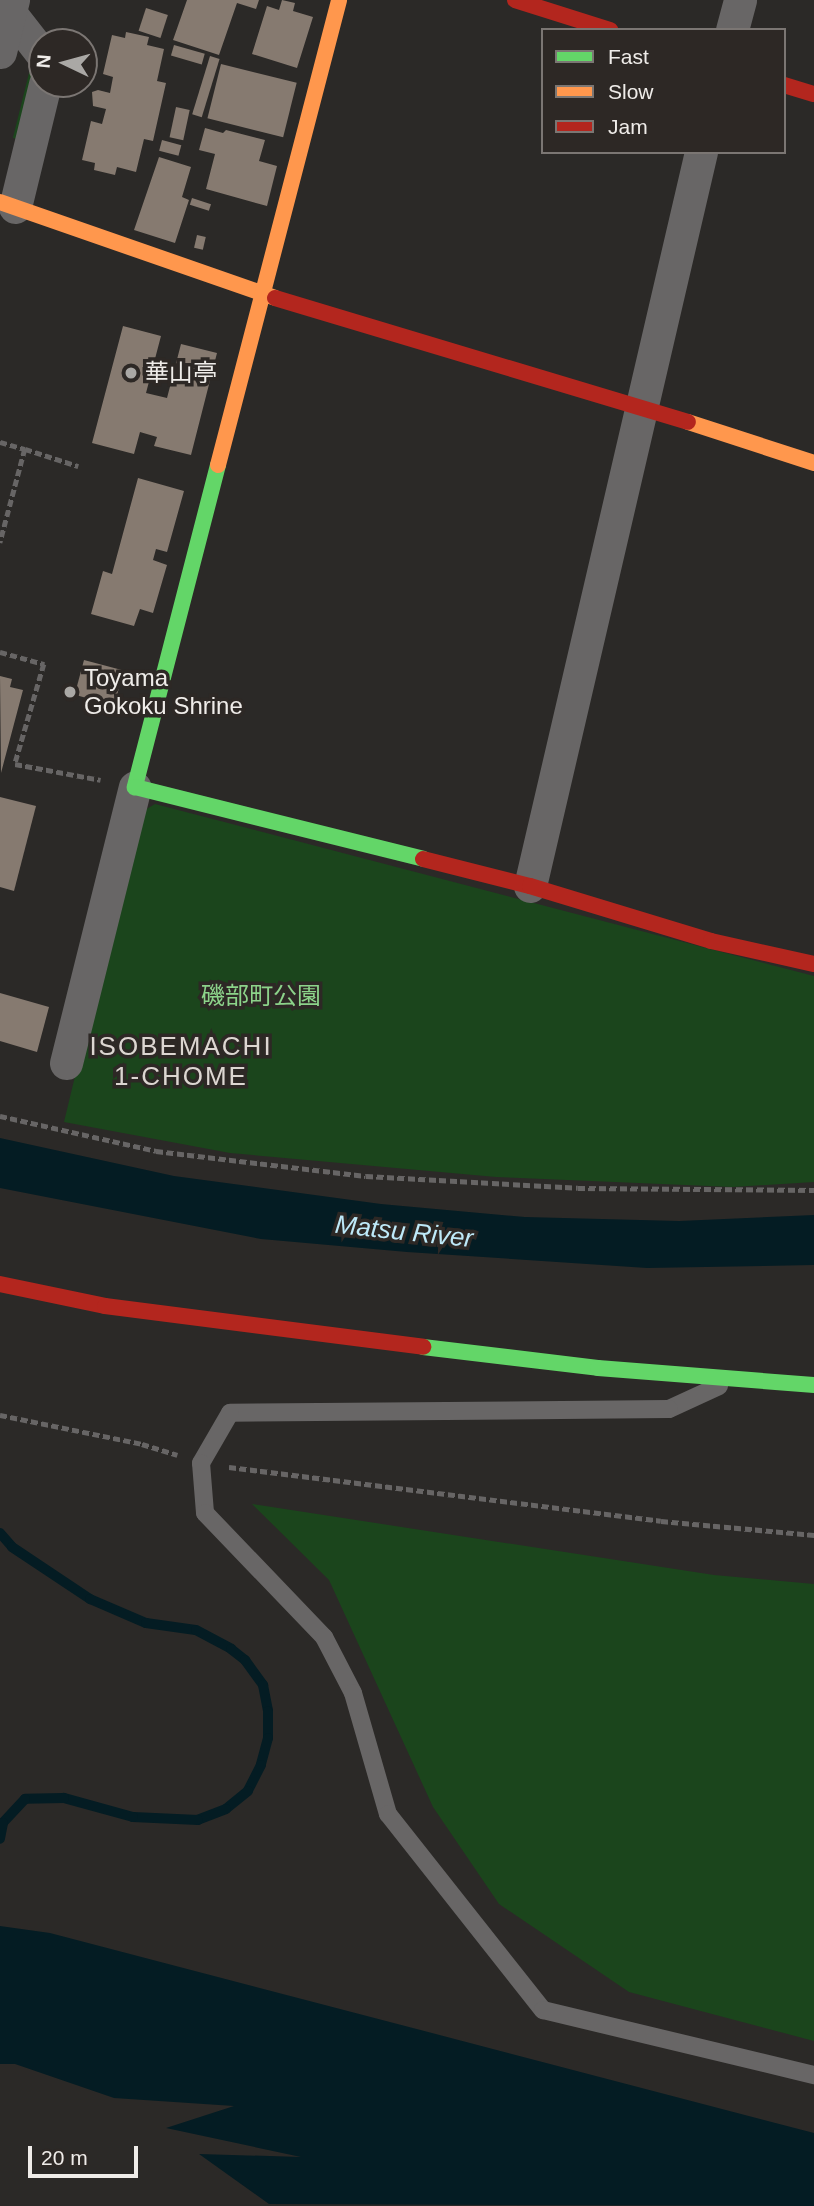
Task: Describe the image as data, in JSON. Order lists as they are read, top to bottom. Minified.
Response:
{"districts":["ISOBEMACHI 1-CHOME"],"water":["Matsu River"],"parks":["磯部町公園"],"places":["華山亭","Toyama Gokoku Shrine"],"legend":["Fast","Slow","Jam"],"scale_bar":"20 m","north":"left"}
